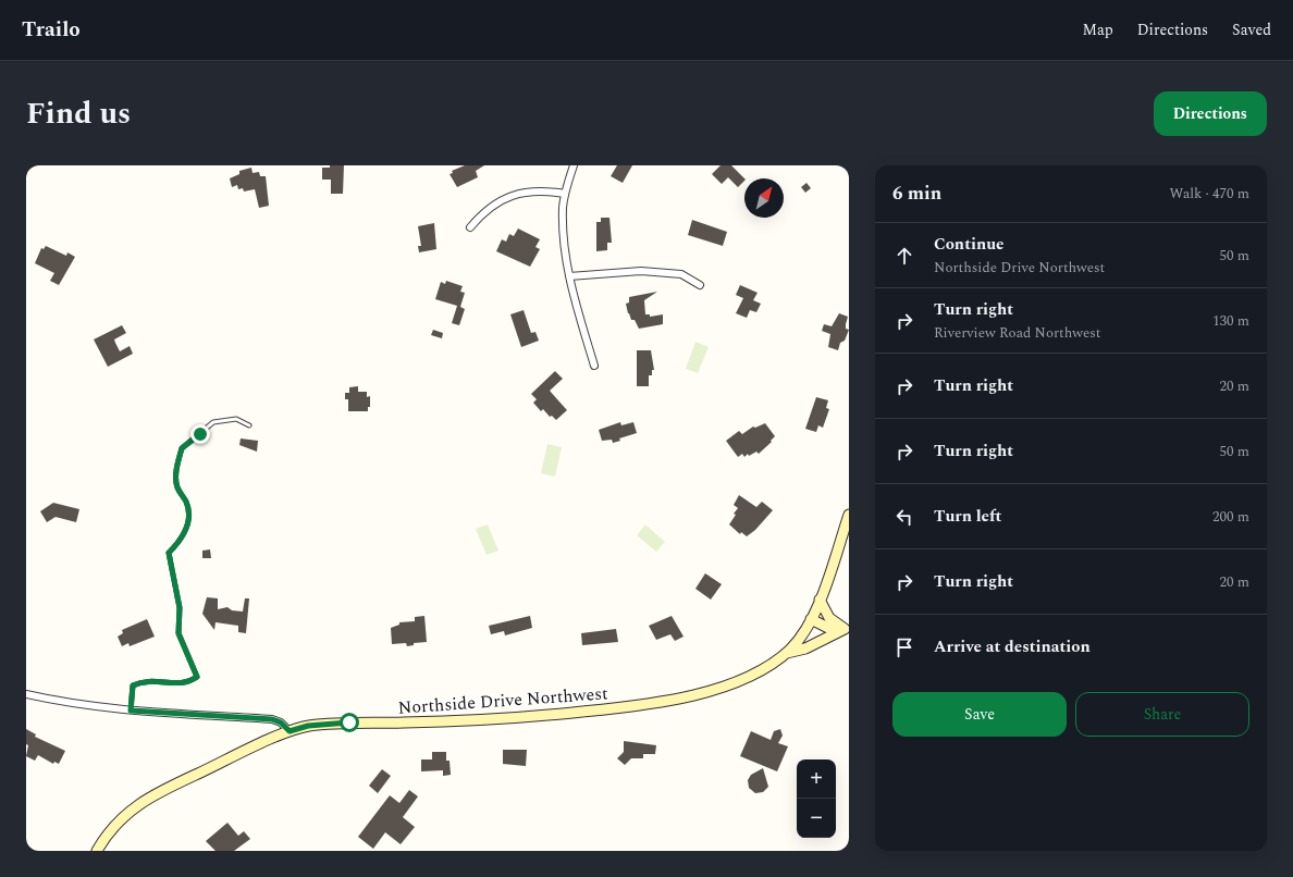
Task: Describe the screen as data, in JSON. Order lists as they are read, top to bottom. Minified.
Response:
{"streets":{"main road":["Northside Drive Northwest"]},"north":"top right","page":{"header":"Trailo","nav":["Map","Directions","Saved"],"title":"Find us","buttons":["Directions",["Save","Share"]],"heading":["6 min","Walk · 470 m"],"list":[["Continue","Northside Drive Northwest","50 m"],["Turn right","Riverview Road Northwest","130 m"],["Turn right","20 m"],["Turn right","50 m"],["Turn left","200 m"],["Turn right","20 m"],"Arrive at destination"],"map_buttons":["+","−"]}}
